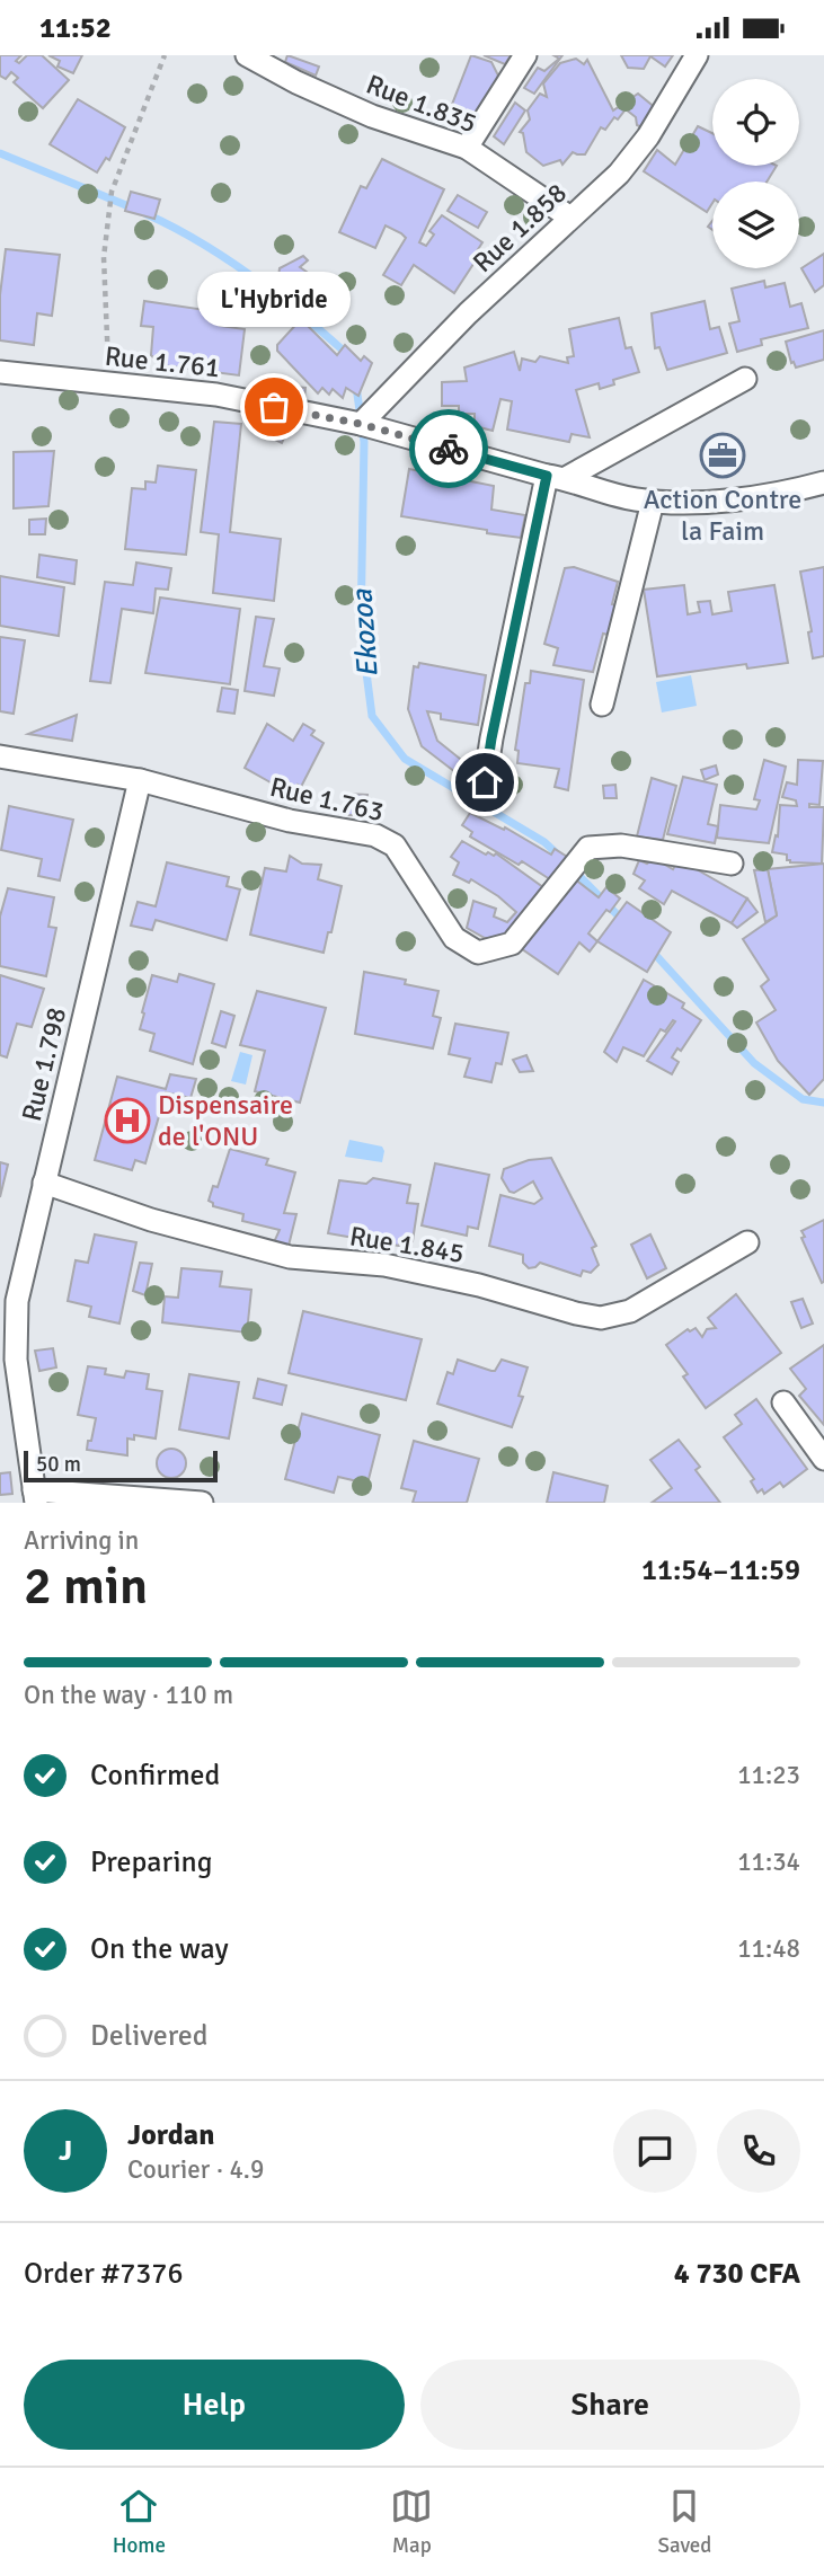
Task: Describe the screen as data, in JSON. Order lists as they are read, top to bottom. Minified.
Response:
{"streets":{"street":["Rue 1.835","Rue 1.858","Rue 1.761","Rue 1.763","Rue 1.798","Rue 1.845"]},"crossings":[["Rue 1.835","Rue 1.858"],["Rue 1.858","Rue 1.761"],["Rue 1.763","Rue 1.798"],["Rue 1.798","Rue 1.845"]],"water":["Ekozoa"],"places":{"other":["L'Hybride"],"office":["Action Contre la Faim"],"hospital":["Dispensaire de l'ONU"]},"scale_bar":"50 m","page":{"status":"11:52","bubble":"L'Hybride","scale":"50 m","heading":["2 min","Arriving in","11:54–11:59"],"panel":["Jordan","Courier · 4.9","Order #7376","4 730 CFA"],"bar":"On the way · 110 m","list":[["Confirmed","11:23"],["Preparing","11:34"],["On the way","11:48"],"Delivered"],"round":"J","buttons":["Help","Share"],"tabs":["Home","Map","Saved"]}}
